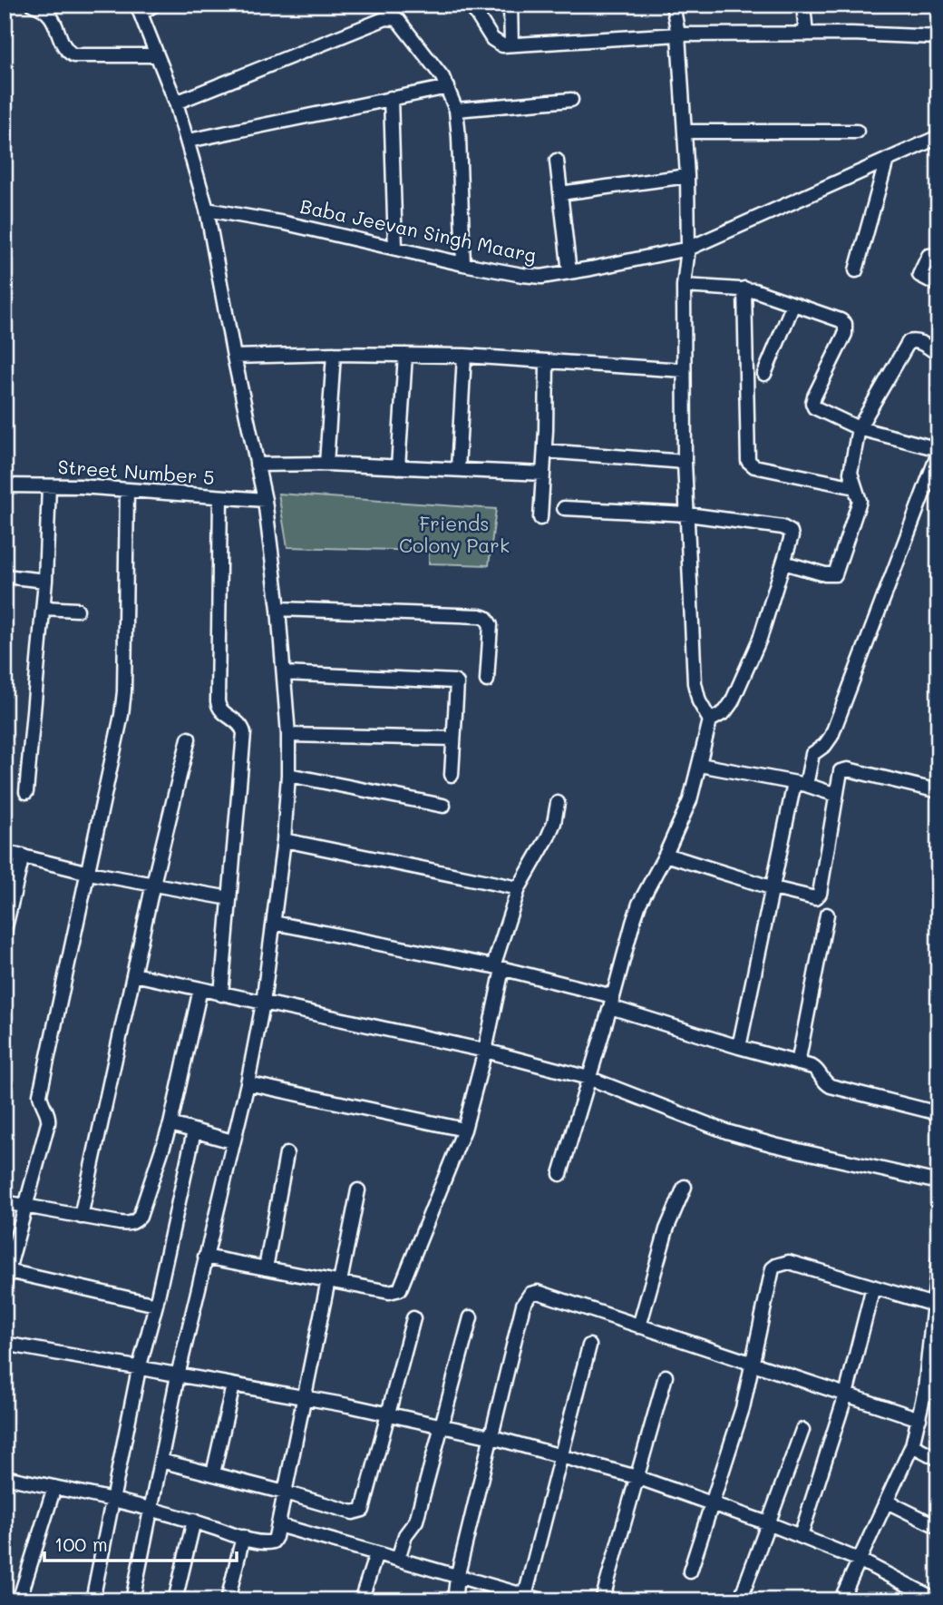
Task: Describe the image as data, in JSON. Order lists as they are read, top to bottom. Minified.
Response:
{"streets":{"street":["Baba Jeevan Singh Maarg","Street Number 5"]},"parks":["Friends Colony Park"],"scale_bar":"100 m"}
